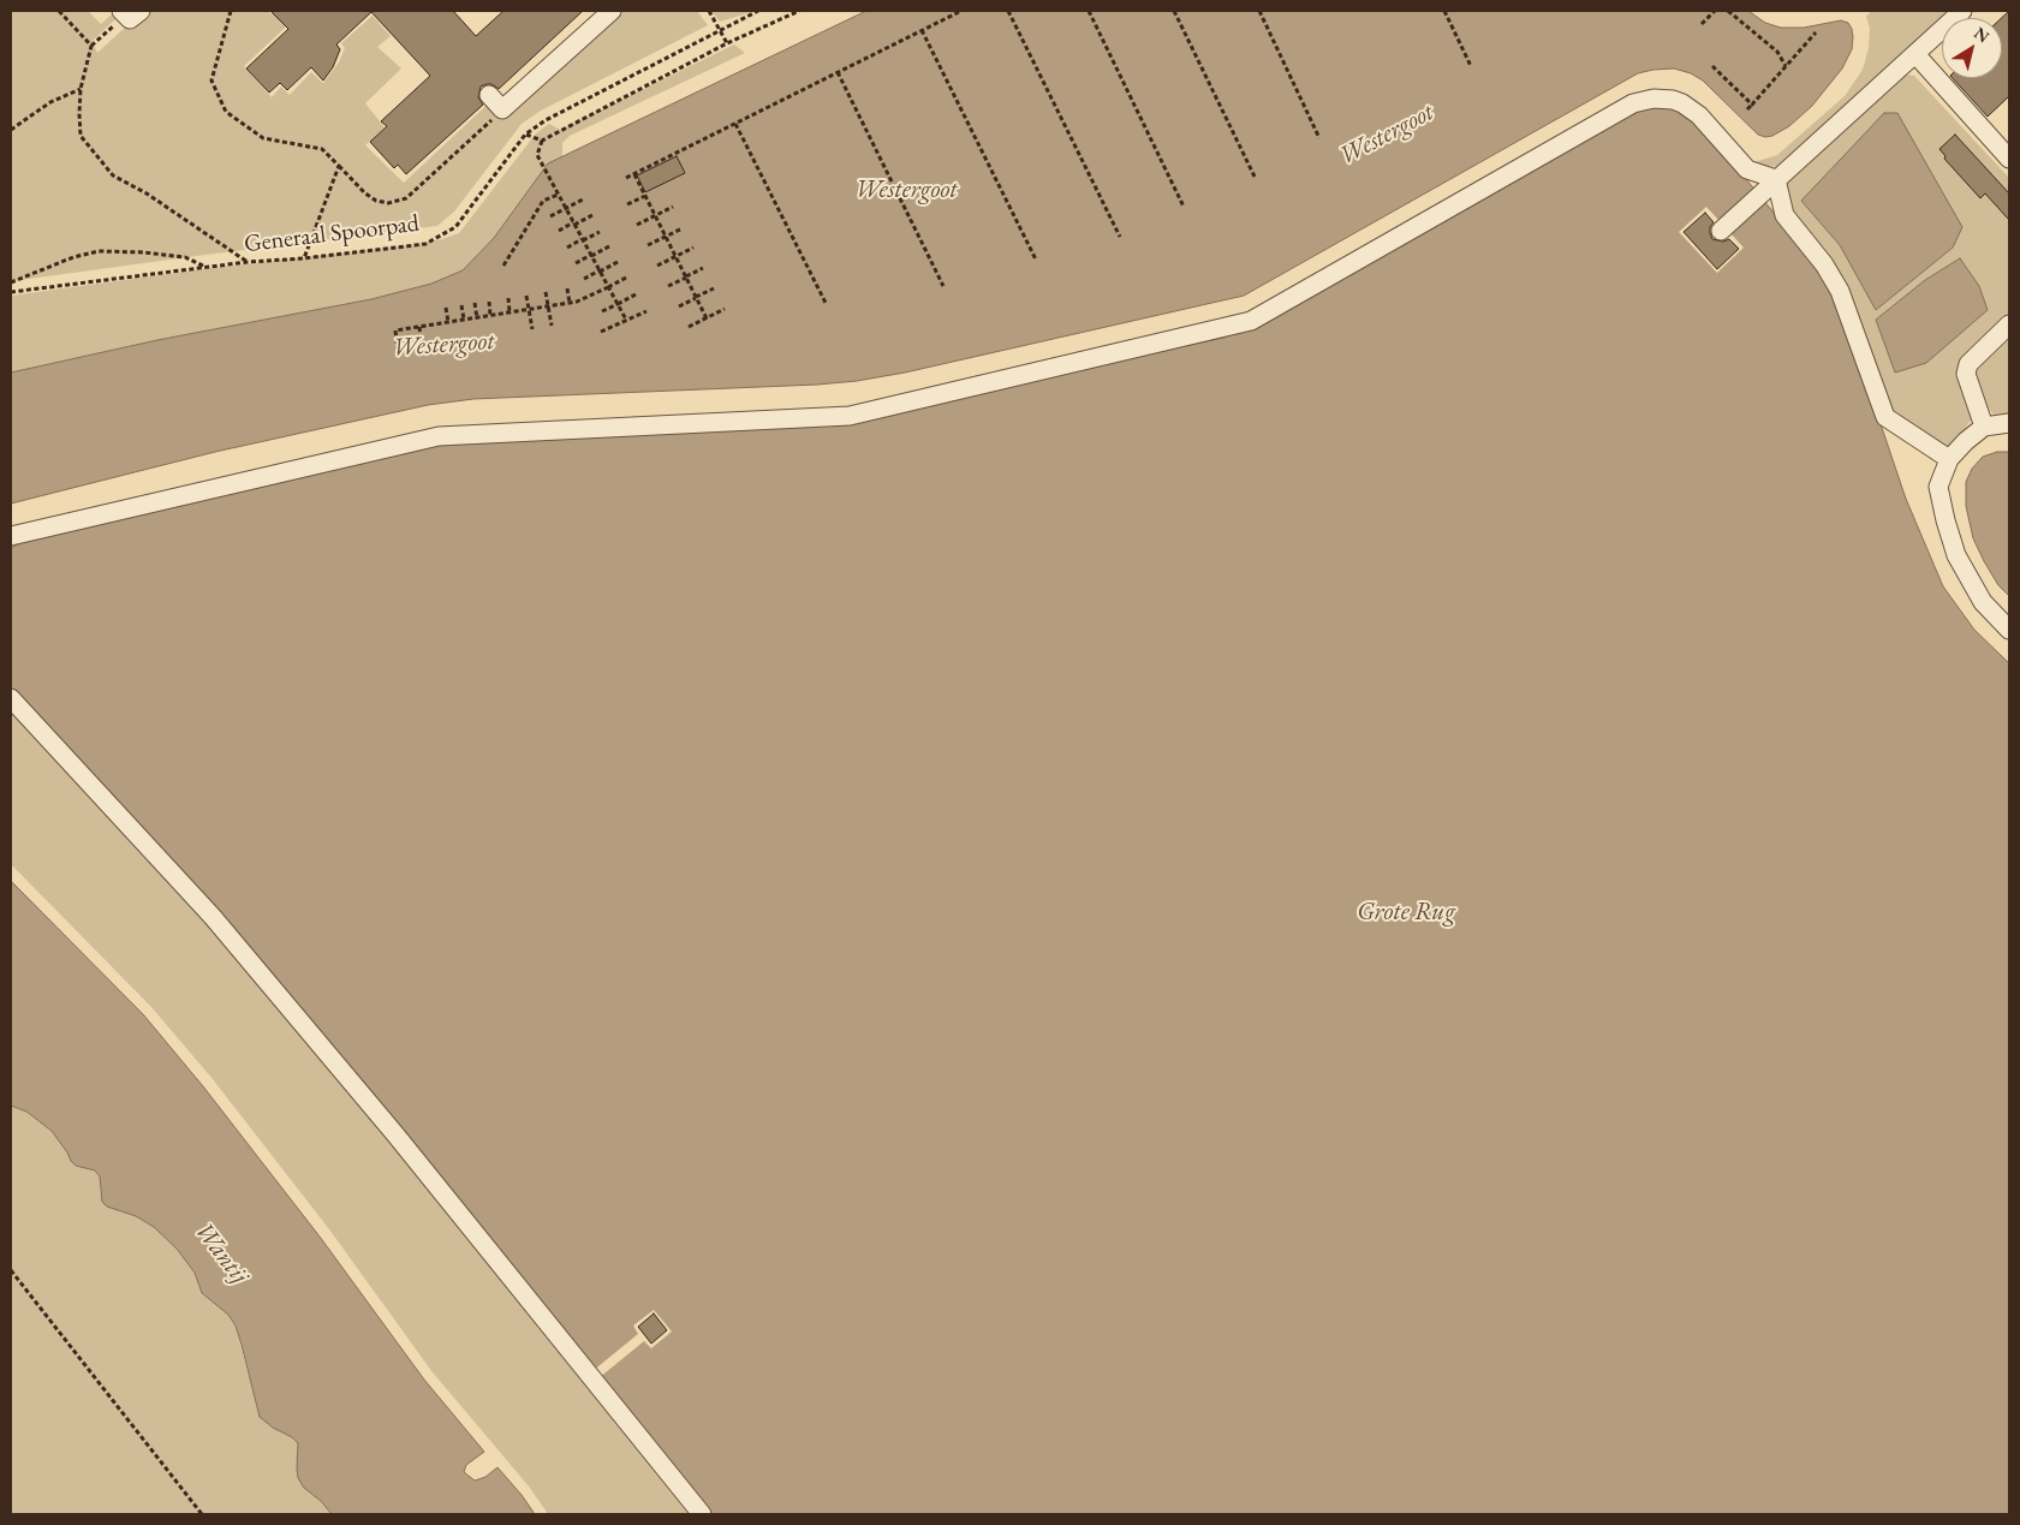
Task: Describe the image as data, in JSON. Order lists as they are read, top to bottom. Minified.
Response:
{"streets":{"path":["Generaal Spoorpad"]},"water":["Westergoot","Grote Rug","Wantij"],"north":"top right"}
